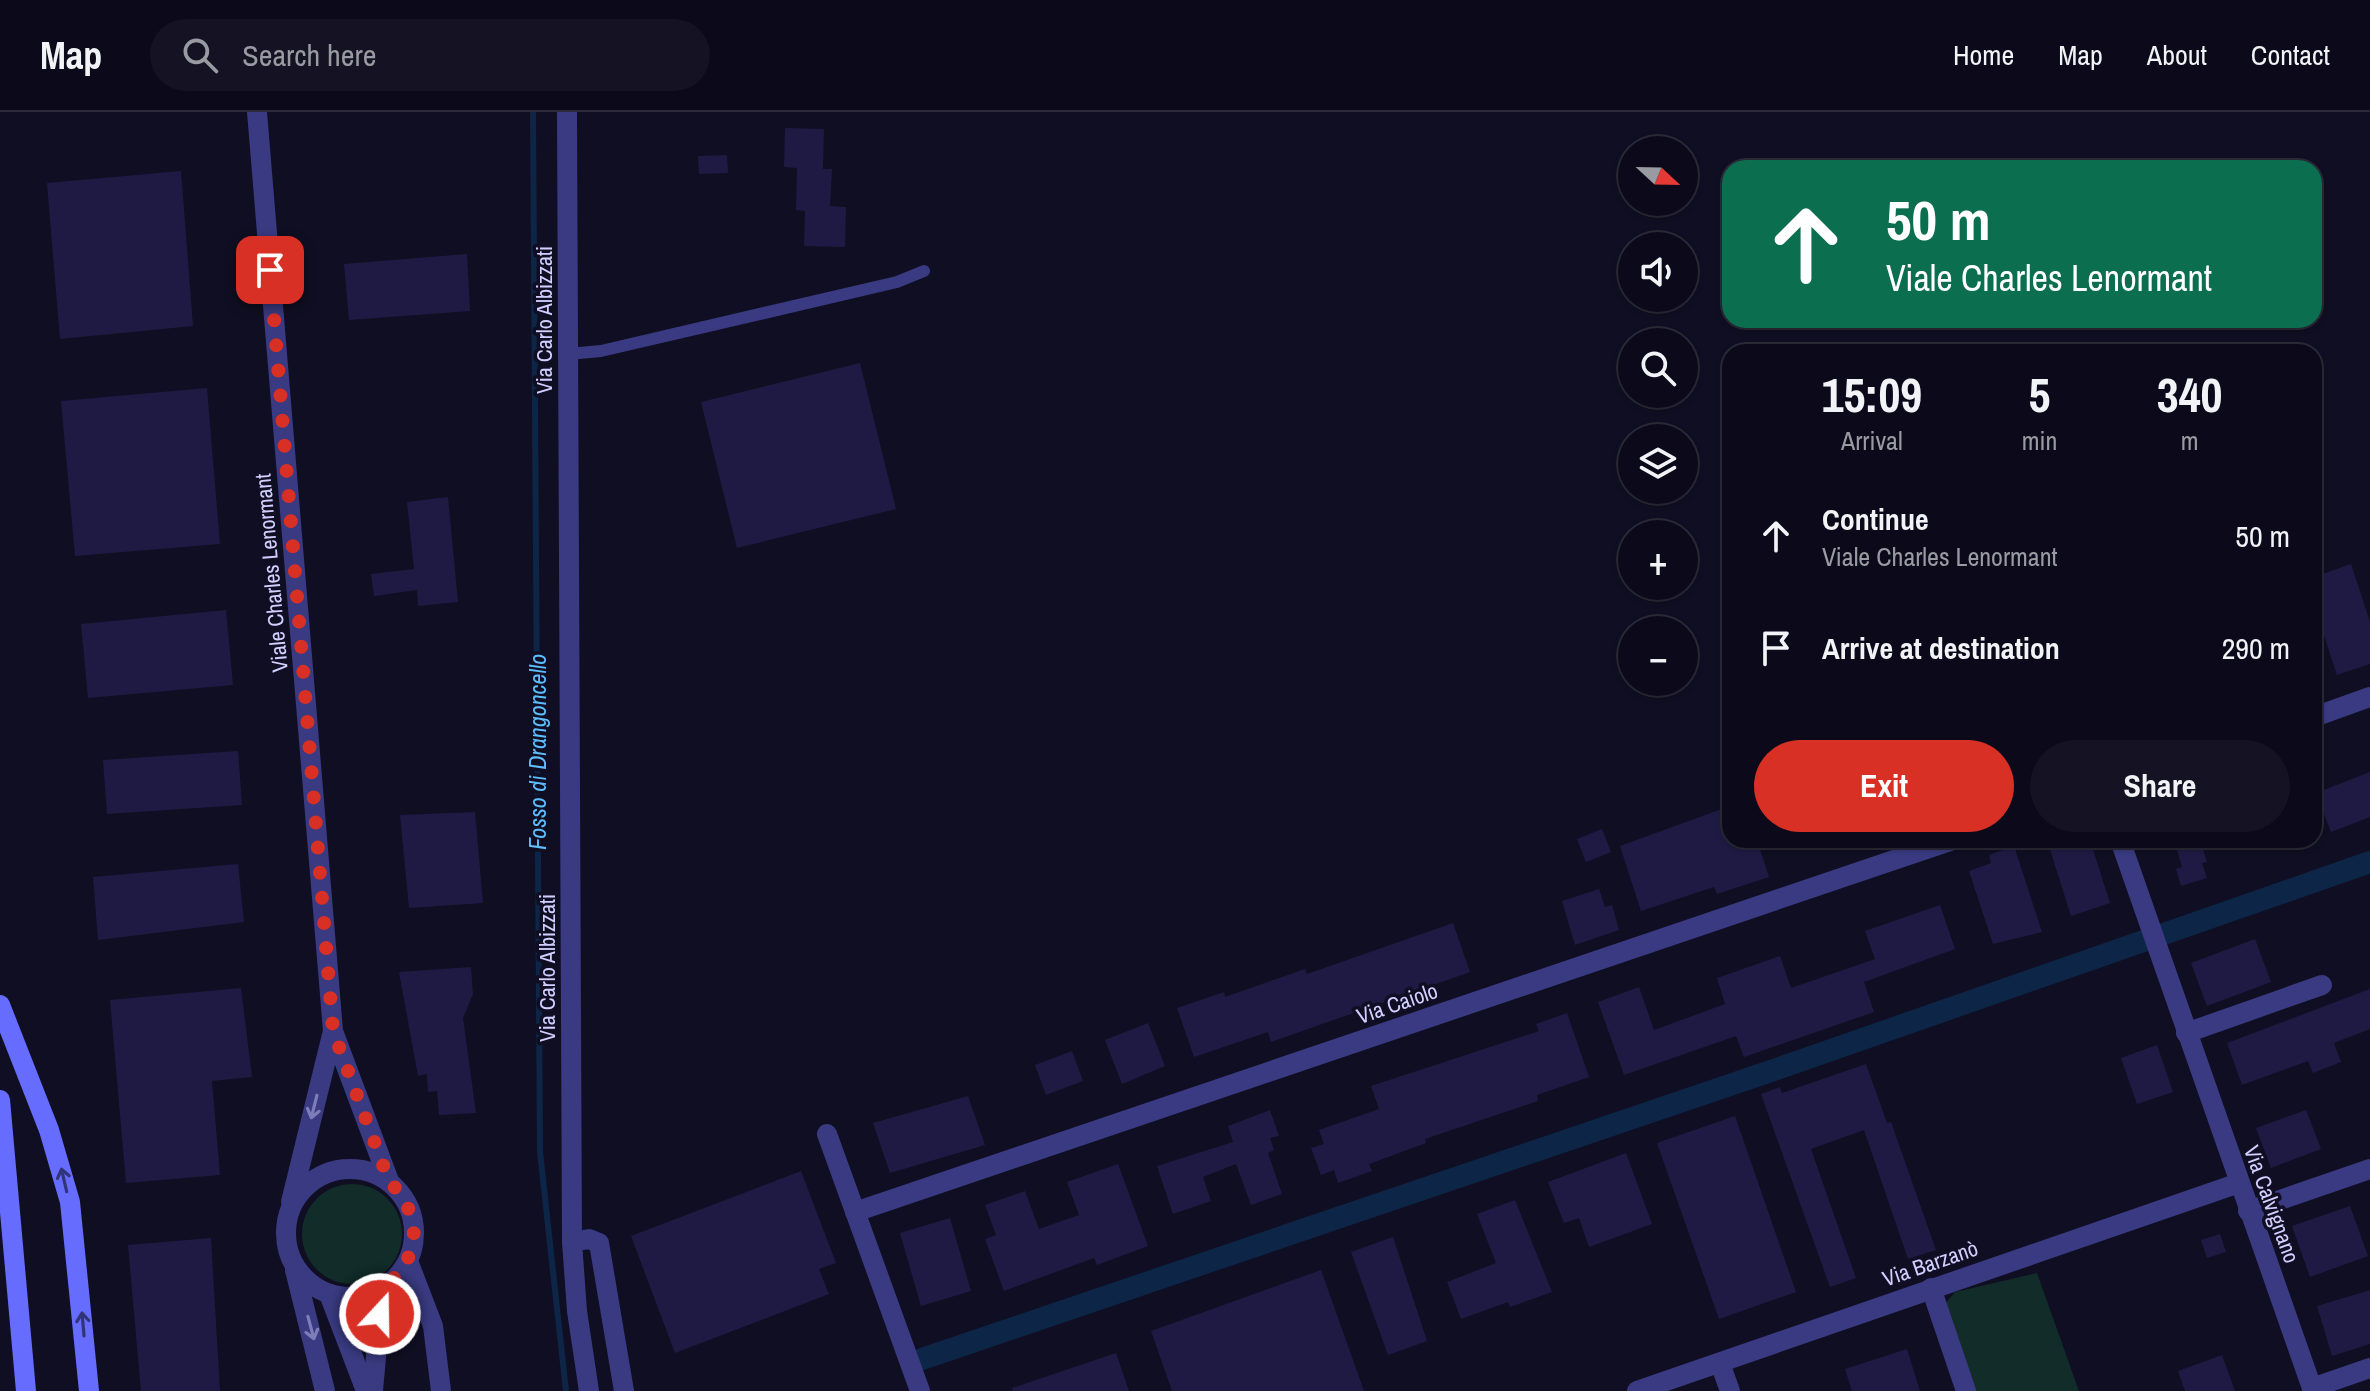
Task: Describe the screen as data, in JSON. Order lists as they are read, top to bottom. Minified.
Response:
{"streets":{"street":["Via Carlo Albizzati","Viale Charles Lenormant","Via Caiolo","Via Calvignano","Via Barzanò"]},"crossings":[["Via Calvignano","Via Barzanò"]],"water":["Fosso di Drangoncello"],"north":"right","page":{"header":"Map","search":"Search here","nav":["Home","Map","About","Contact"],"map_buttons":["+","−"],"turn":["50 m","Viale Charles Lenormant"],"eta":["15:09","Arrival","5","min","340","m"],"list":[{"name":"Continue","note":"Viale Charles Lenormant","value":"50 m"},{"name":"Arrive at destination","value":"290 m"}],"buttons":["Exit","Share"]}}
